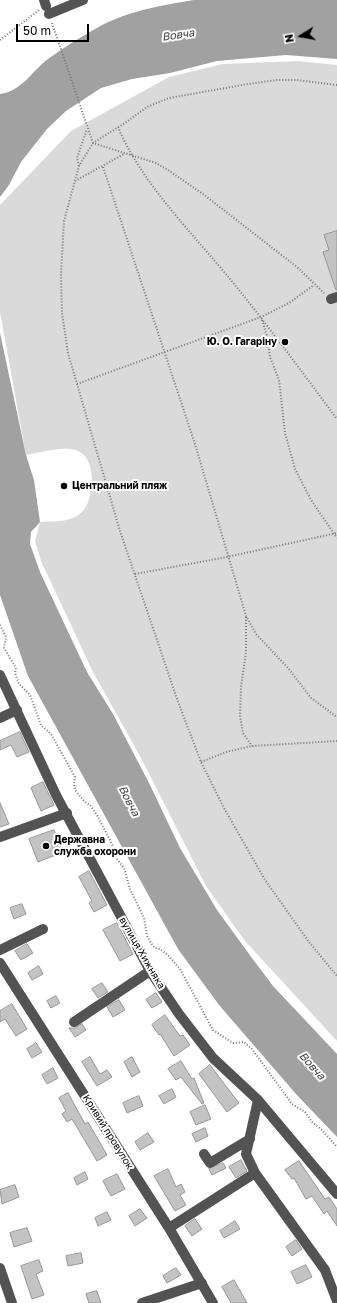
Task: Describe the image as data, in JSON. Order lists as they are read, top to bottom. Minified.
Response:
{"streets":{"street":["вулиця Хижняка","Кривий провулок"]},"water":["Вовча"],"places":["Ю. О. Гагаріну","Центральний пляж","Державна служба охорони"],"scale_bar":"50 m","north":"left"}
